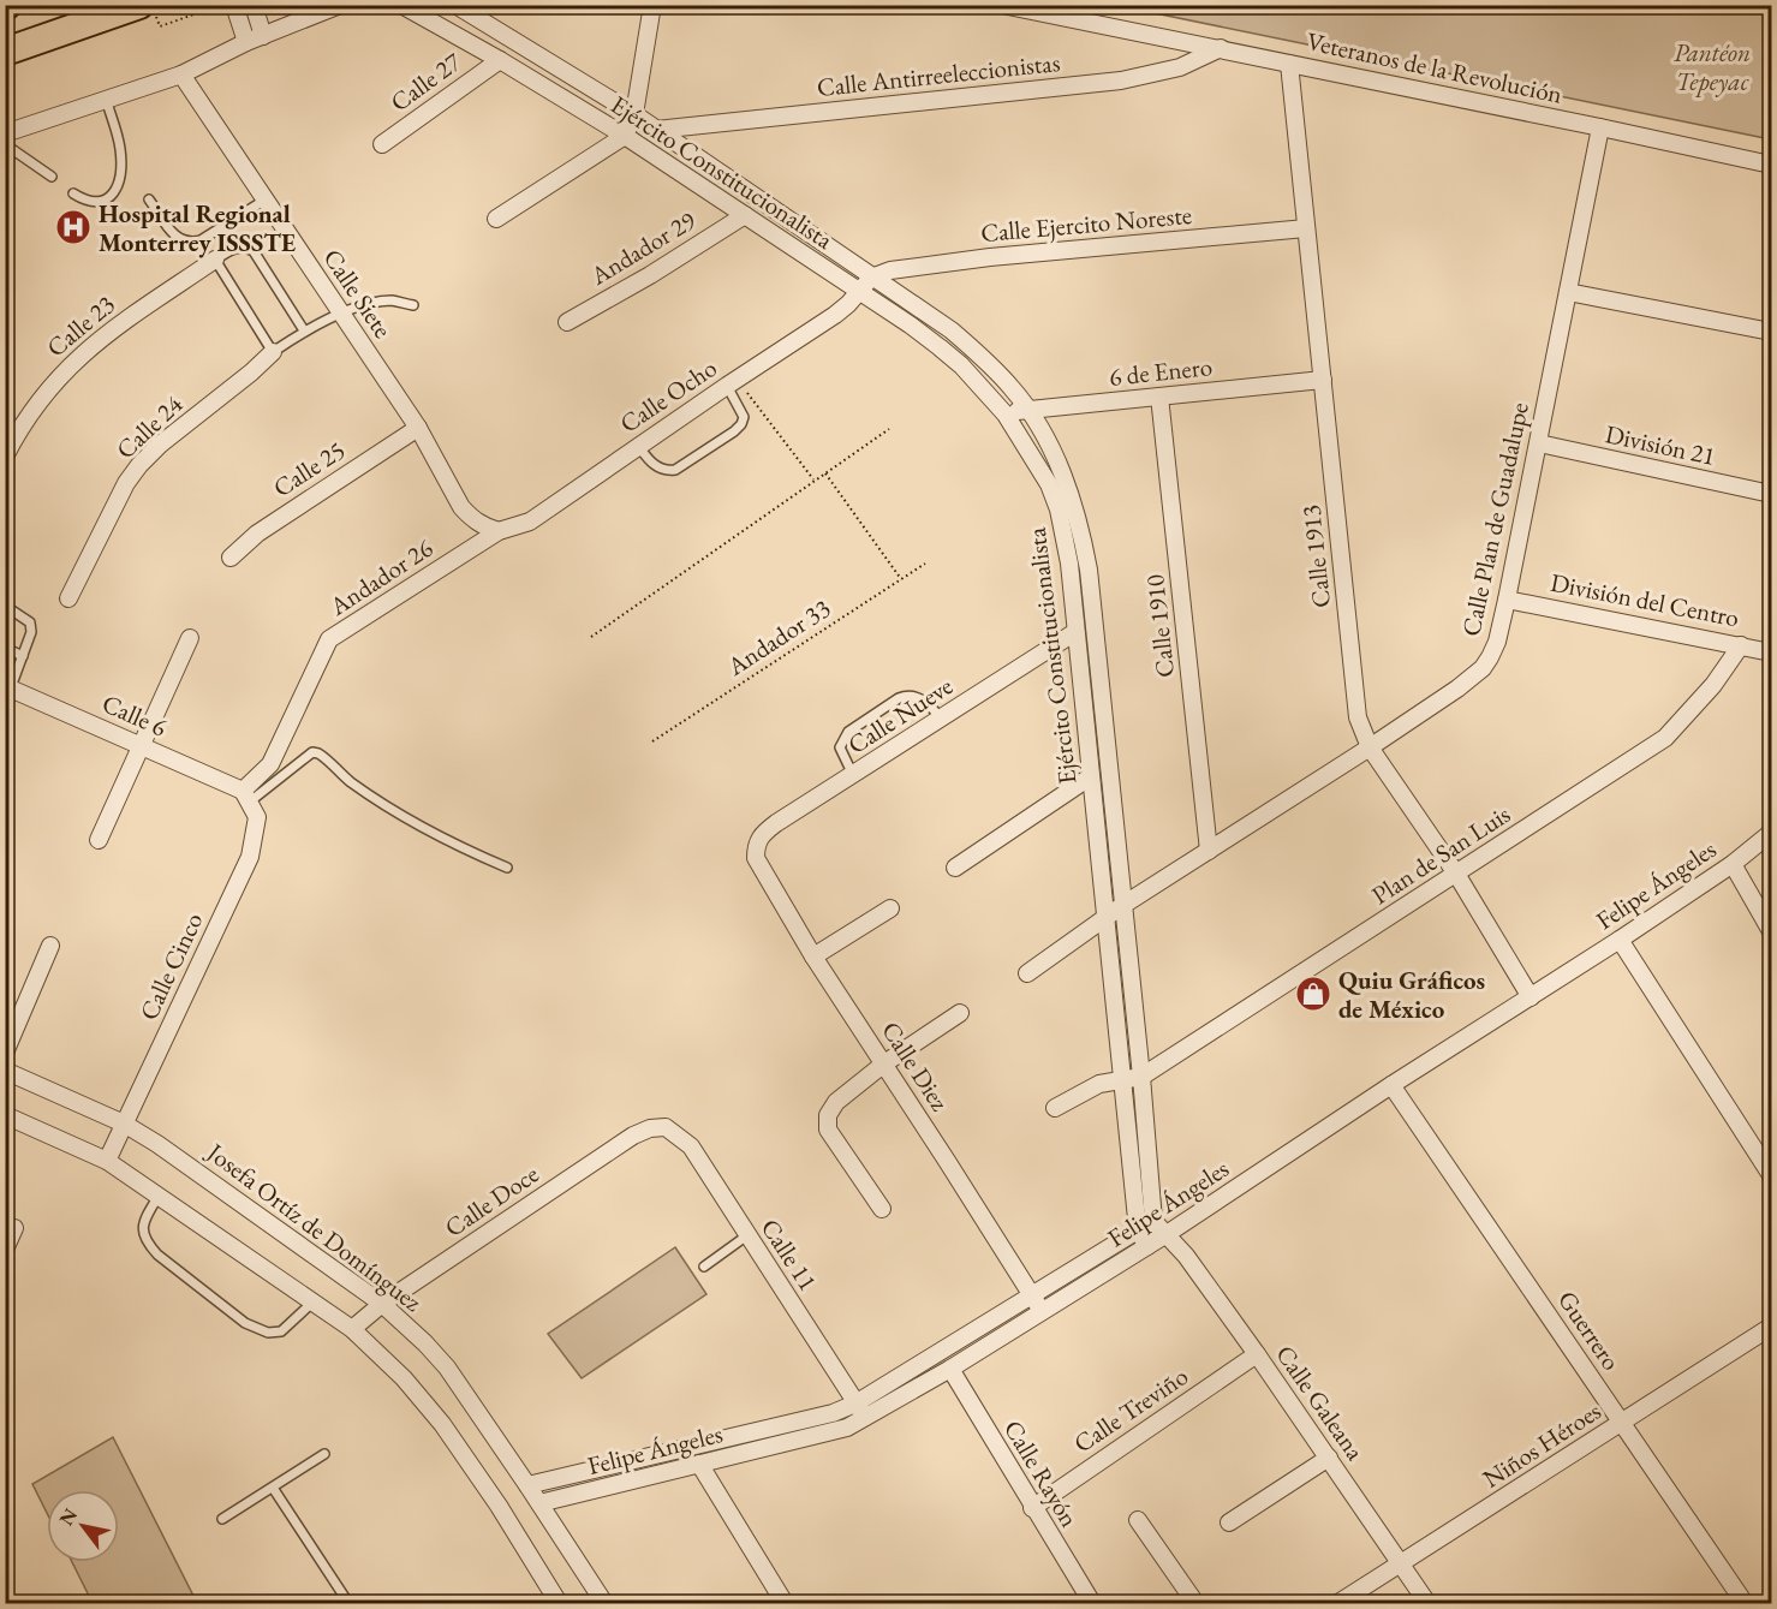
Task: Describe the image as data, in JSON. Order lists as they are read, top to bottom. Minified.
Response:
{"streets":{"street":["Veteranos de la Revolución","Calle Antirreeleccionistas","Calle 27","Ejército Constitucionalista","Calle Ejercito Noreste","Andador 29","Calle Siete","Calle 23","6 de Enero","Calle Ocho","Calle 24","División 21","Calle 25","Calle Plan de Guadalupe","Calle 1913","Andador 26","División del Centro","Calle 1910","Calle 6","Calle Nueve","Plan de San Luis","Felipe Ángeles","Calle Cinco","Calle Diez","Calle Doce","Josefa Ortíz de Domínguez","Calle 11","Guerrero","Calle Galeana","Calle Treviño","Niños Héroes","Calle Rayón"],"path":["Andador 33"]},"crossings":[["Veteranos de la Revolución","Calle Antirreeleccionistas"],["Veteranos de la Revolución","Calle Plan de Guadalupe"],["Veteranos de la Revolución","Calle 1913"],["Calle Antirreeleccionistas","Ejército Constitucionalista"],["Calle 27","Ejército Constitucionalista"],["Ejército Constitucionalista","Calle Ejercito Noreste"],["Ejército Constitucionalista","Andador 29"],["Ejército Constitucionalista","6 de Enero"],["Ejército Constitucionalista","Calle Ocho"],["Ejército Constitucionalista","Calle Plan de Guadalupe"],["Ejército Constitucionalista","Calle Nueve"],["Ejército Constitucionalista","Plan de San Luis"],["Ejército Constitucionalista","Felipe Ángeles"],["Calle Ejercito Noreste","Calle Ocho"],["Calle Ejercito Noreste","Calle 1913"],["Calle Siete","Calle Ocho"],["Calle Siete","Calle 25"],["Calle Siete","Andador 26"],["6 de Enero","Calle 1913"],["6 de Enero","Calle 1910"],["Calle Ocho","Andador 26"],["División 21","Calle Plan de Guadalupe"],["Calle Plan de Guadalupe","Calle 1913"],["Calle Plan de Guadalupe","División del Centro"],["Calle Plan de Guadalupe","Calle 1910"],["Calle 1913","Plan de San Luis"],["Calle 1913","Felipe Ángeles"],["Andador 26","Calle 6"],["Andador 26","Calle Cinco"],["División del Centro","Plan de San Luis"],["Calle 6","Calle Cinco"],["Calle Nueve","Calle Diez"],["Felipe Ángeles","Calle Diez"],["Felipe Ángeles","Josefa Ortíz de Domínguez"],["Felipe Ángeles","Calle 11"],["Felipe Ángeles","Guerrero"],["Felipe Ángeles","Calle Galeana"],["Felipe Ángeles","Calle Rayón"],["Calle Cinco","Josefa Ortíz de Domínguez"],["Calle Doce","Josefa Ortíz de Domínguez"],["Calle Doce","Calle 11"],["Guerrero","Niños Héroes"],["Calle Galeana","Calle Treviño"],["Calle Galeana","Niños Héroes"],["Calle Treviño","Calle Rayón"]],"parks":["Pantéon Tepeyac"],"places":{"hospital":["Hospital Regional Monterrey ISSSTE"],"shop":["Quiu Gráficos de México"]},"north":"top left"}
